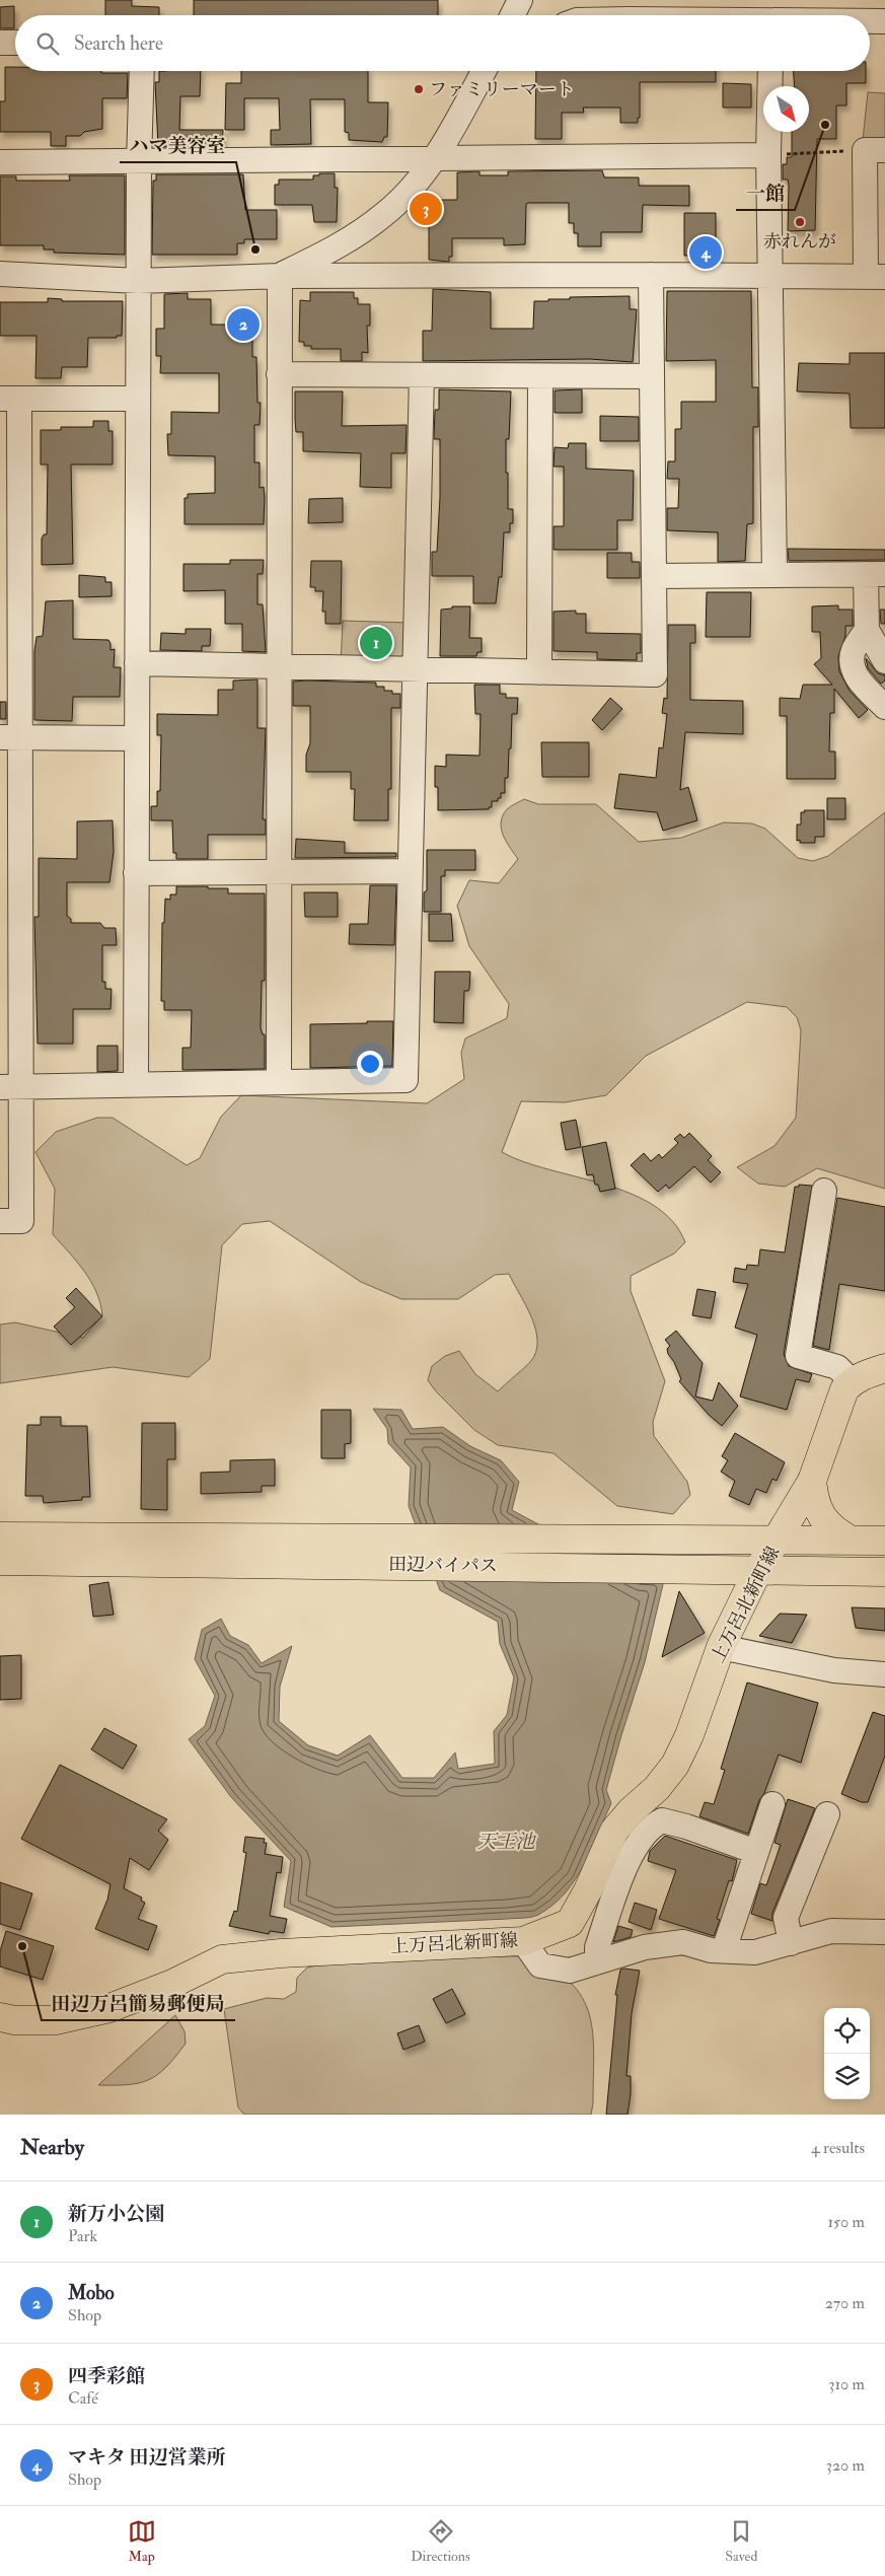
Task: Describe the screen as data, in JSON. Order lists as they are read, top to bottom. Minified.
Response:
{"streets":{"main road":["田辺バイパス","上万呂北新町線"]},"crossings":[["田辺バイパス","上万呂北新町線"]],"water":["天王池"],"places":["ファミリーマート","一館","赤れんが","ハマ美容室","田辺万呂簡易郵便局"],"north":"bottom right","page":{"search":"Search here","pins":["3","4","2","1"],"heading":["Nearby","4 results"],"list":[{"mark":"1","name":"新万小公園","note":"Park","value":"150 m"},{"mark":"2","name":"Mobo","note":"Shop","value":"270 m"},{"mark":"3","name":"四季彩館","note":"Café","value":"310 m"},{"mark":"4","name":"マキタ 田辺営業所","note":"Shop","value":"320 m"}],"nav":["Map","Directions","Saved"]}}
